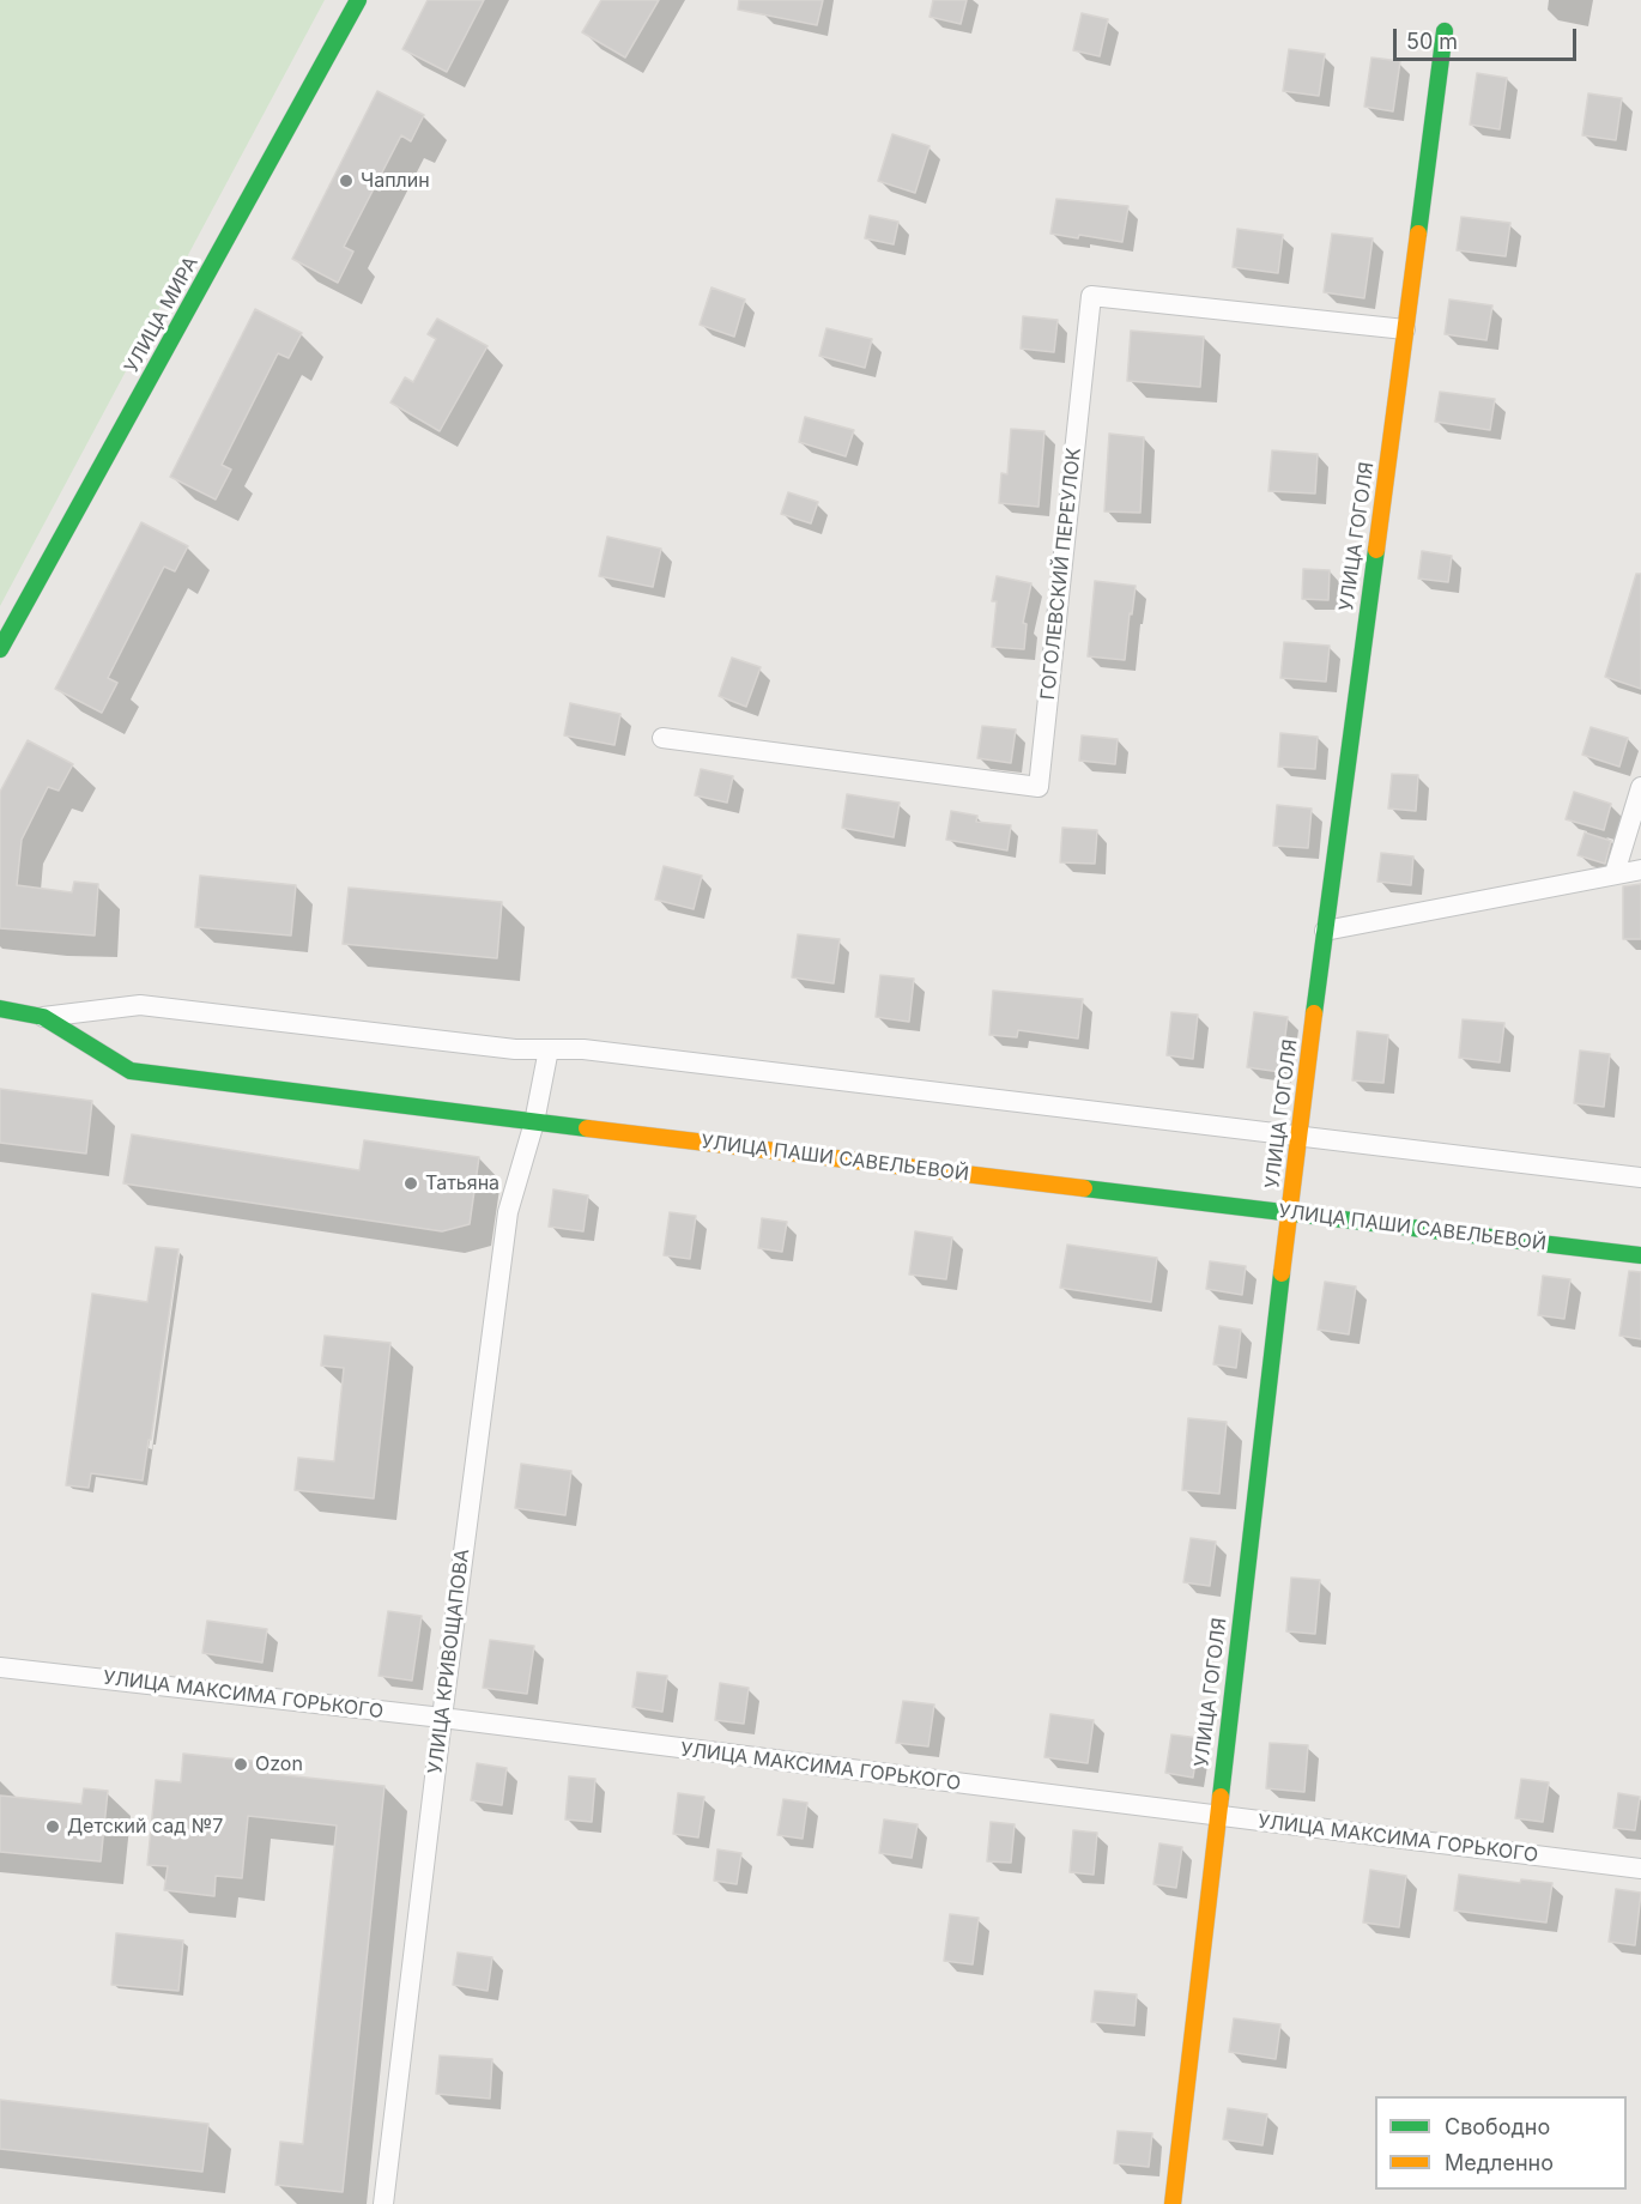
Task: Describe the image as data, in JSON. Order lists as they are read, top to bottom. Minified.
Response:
{"streets":{"street":["УЛИЦА МИРА","УЛИЦА ГОГОЛЯ","ГОГОЛЕВСКИЙ ПЕРЕУЛОК","УЛИЦА ПАШИ САВЕЛЬЕВОЙ","УЛИЦА КРИВОЩАПОВА","УЛИЦА МАКСИМА ГОРЬКОГО"]},"crossings":[["УЛИЦА ГОГОЛЯ","ГОГОЛЕВСКИЙ ПЕРЕУЛОК"],["УЛИЦА ГОГОЛЯ","УЛИЦА ПАШИ САВЕЛЬЕВОЙ"],["УЛИЦА ГОГОЛЯ","УЛИЦА МАКСИМА ГОРЬКОГО"],["УЛИЦА ПАШИ САВЕЛЬЕВОЙ","УЛИЦА КРИВОЩАПОВА"],["УЛИЦА КРИВОЩАПОВА","УЛИЦА МАКСИМА ГОРЬКОГО"]],"places":["Чаплин","Татьяна","Ozon","Детский сад №7"],"legend":["Свободно","Медленно"],"scale_bar":"50 m"}
